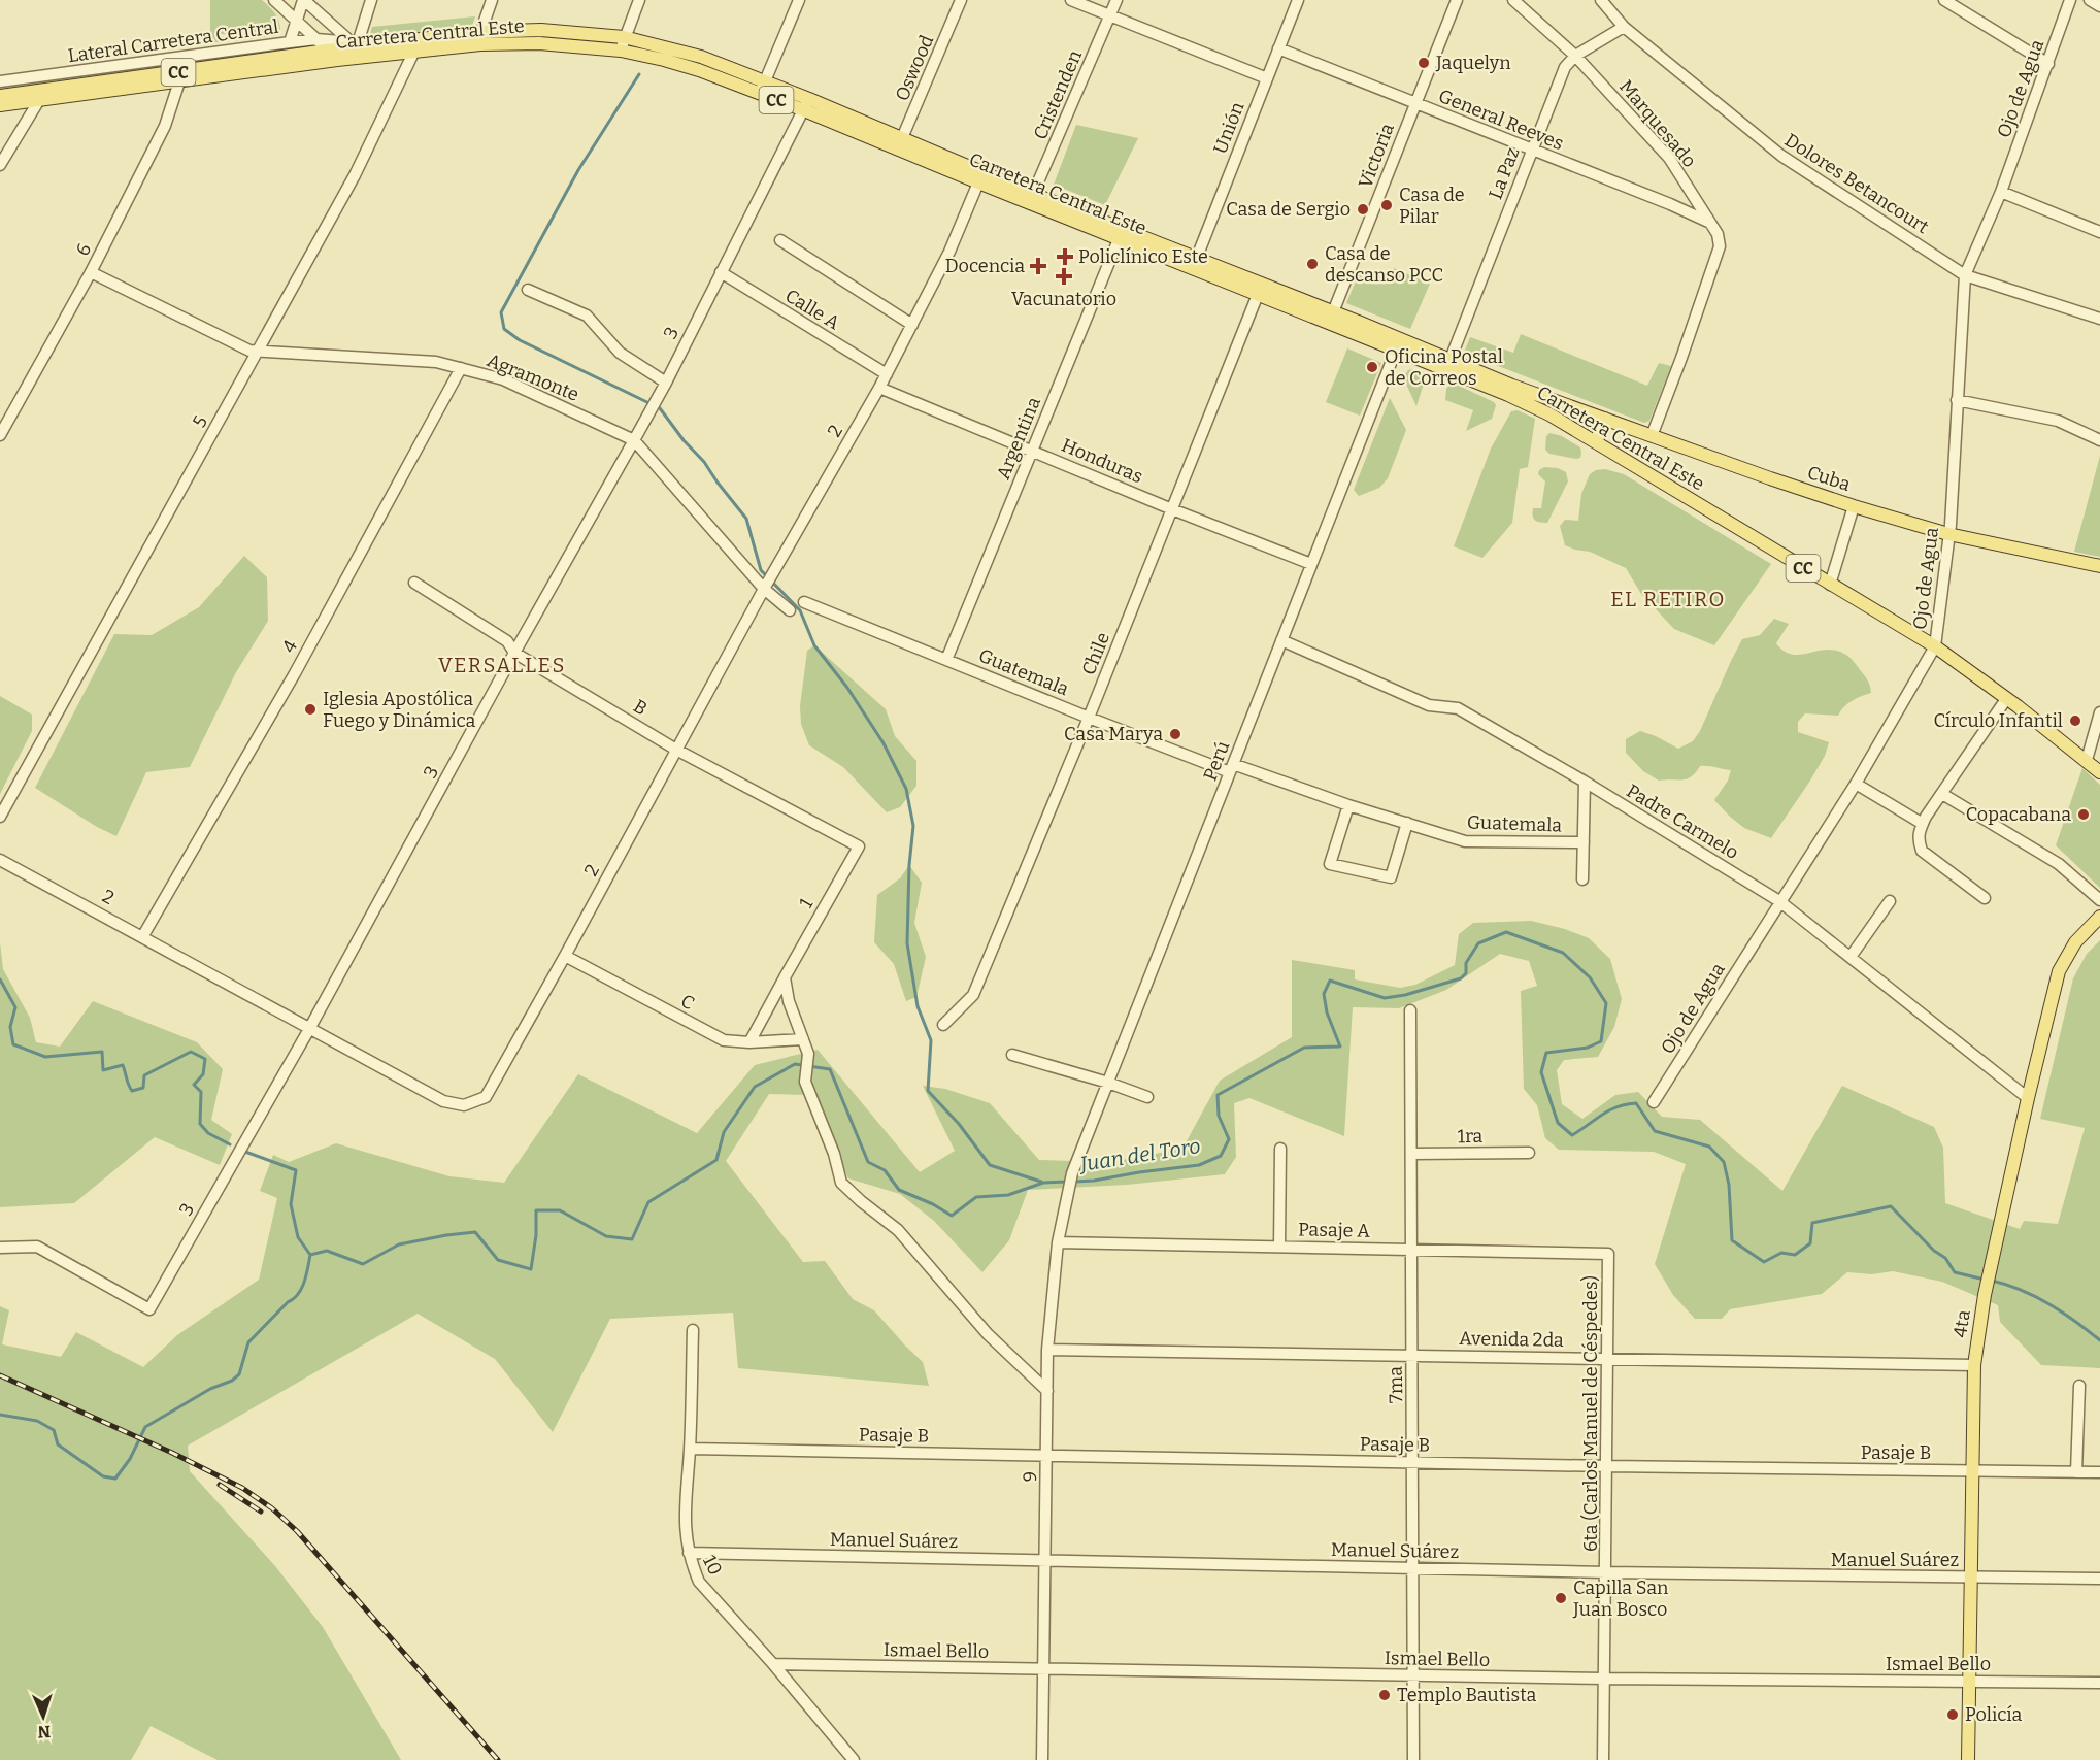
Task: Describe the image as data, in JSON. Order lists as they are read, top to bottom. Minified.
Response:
{"streets":{"main road":["Carretera Central Este","CC","Cuba","4ta"],"street":["Lateral Carretera Central","Oswood","Ojo de Agua","Cristenden","General Reeves","Marquesado","Unión","Victoria","La Paz","Dolores Betancourt","6","Calle A","3","Agramonte","5","2","Argentina","Honduras","4","Chile","Guatemala","B","Perú","Padre Carmelo","1","C","1ra","Pasaje A","Avenida 2da","7ma","6ta (Carlos Manuel de Céspedes)","Pasaje B","9","Manuel Suárez","10","Ismael Bello"]},"crossings":[["Carretera Central Este","Lateral Carretera Central"],["Carretera Central Este","Oswood"],["Carretera Central Este","Ojo de Agua"],["Carretera Central Este","Cristenden"],["Carretera Central Este","Unión"],["Carretera Central Este","Victoria"],["Carretera Central Este","La Paz"],["Carretera Central Este","6"],["Carretera Central Este","3"],["Carretera Central Este","5"],["Carretera Central Este","2"],["Carretera Central Este","Argentina"],["Carretera Central Este","Cuba"],["Carretera Central Este","Chile"],["Carretera Central Este","Perú"],["Ojo de Agua","Dolores Betancourt"],["Ojo de Agua","Cuba"],["Ojo de Agua","Padre Carmelo"],["General Reeves","Marquesado"],["General Reeves","Unión"],["General Reeves","Victoria"],["General Reeves","La Paz"],["Marquesado","La Paz"],["Marquesado","Cuba"],["La Paz","Dolores Betancourt"],["6","Agramonte"],["Calle A","3"],["Calle A","2"],["3","Agramonte"],["3","2"],["3","B"],["Agramonte","5"],["Agramonte","2"],["Agramonte","4"],["2","Honduras"],["2","4"],["2","B"],["2","C"],["Argentina","Honduras"],["Argentina","Guatemala"],["Honduras","Chile"],["Honduras","Perú"],["Chile","Guatemala"],["Guatemala","Perú"],["B","1"],["Perú","Padre Carmelo"],["Perú","9"],["Padre Carmelo","4ta"],["1","C"],["1ra","7ma"],["Pasaje A","7ma"],["Pasaje A","6ta (Carlos Manuel de Céspedes)"],["Pasaje A","9"],["4ta","Avenida 2da"],["4ta","Pasaje B"],["4ta","Manuel Suárez"],["4ta","Ismael Bello"],["Avenida 2da","7ma"],["Avenida 2da","6ta (Carlos Manuel de Céspedes)"],["Avenida 2da","9"],["7ma","Pasaje B"],["7ma","Manuel Suárez"],["7ma","Ismael Bello"],["6ta (Carlos Manuel de Céspedes)","Pasaje B"],["6ta (Carlos Manuel de Céspedes)","Manuel Suárez"],["6ta (Carlos Manuel de Céspedes)","Ismael Bello"],["Pasaje B","9"],["Pasaje B","10"],["9","Manuel Suárez"],["9","Ismael Bello"],["Manuel Suárez","10"],["10","Ismael Bello"]],"districts":["EL RETIRO","VERSALLES"],"water":["Juan del Toro"],"places":{"other":["Jaquelyn","Casa de Pilar","Casa de Sergio","Casa de descanso PCC","Oficina Postal de Correos","Iglesia Apostólica Fuego y Dinámica","Círculo Infantil","Casa Marya","Copacabana","Capilla San Juan Bosco","Templo Bautista","Policía"],"health":["Policlínico Este","Docencia","Vacunatorio"]},"north":"bottom"}
